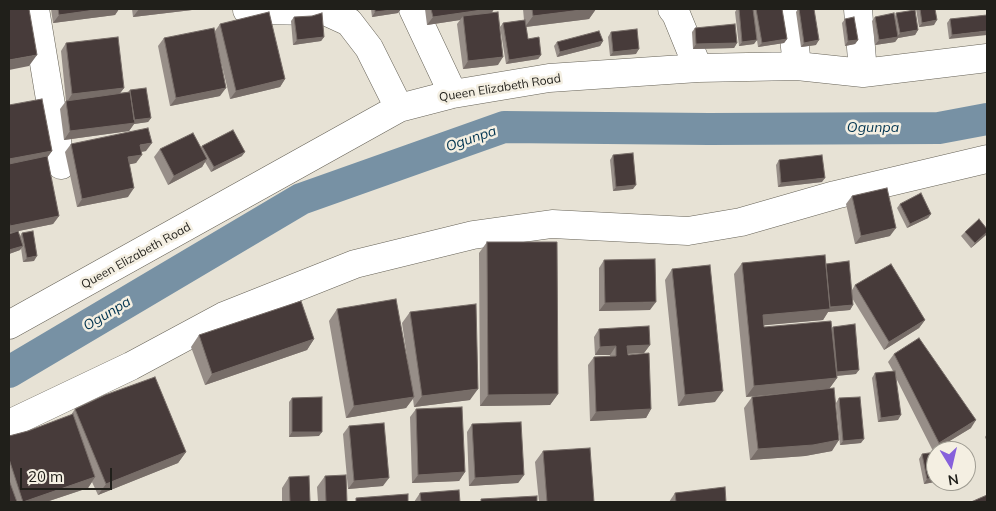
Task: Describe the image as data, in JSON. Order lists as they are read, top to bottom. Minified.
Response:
{"streets":{"street":["Queen Elizabeth Road"]},"water":["Ogunpa"],"scale_bar":"20 m","north":"bottom"}
